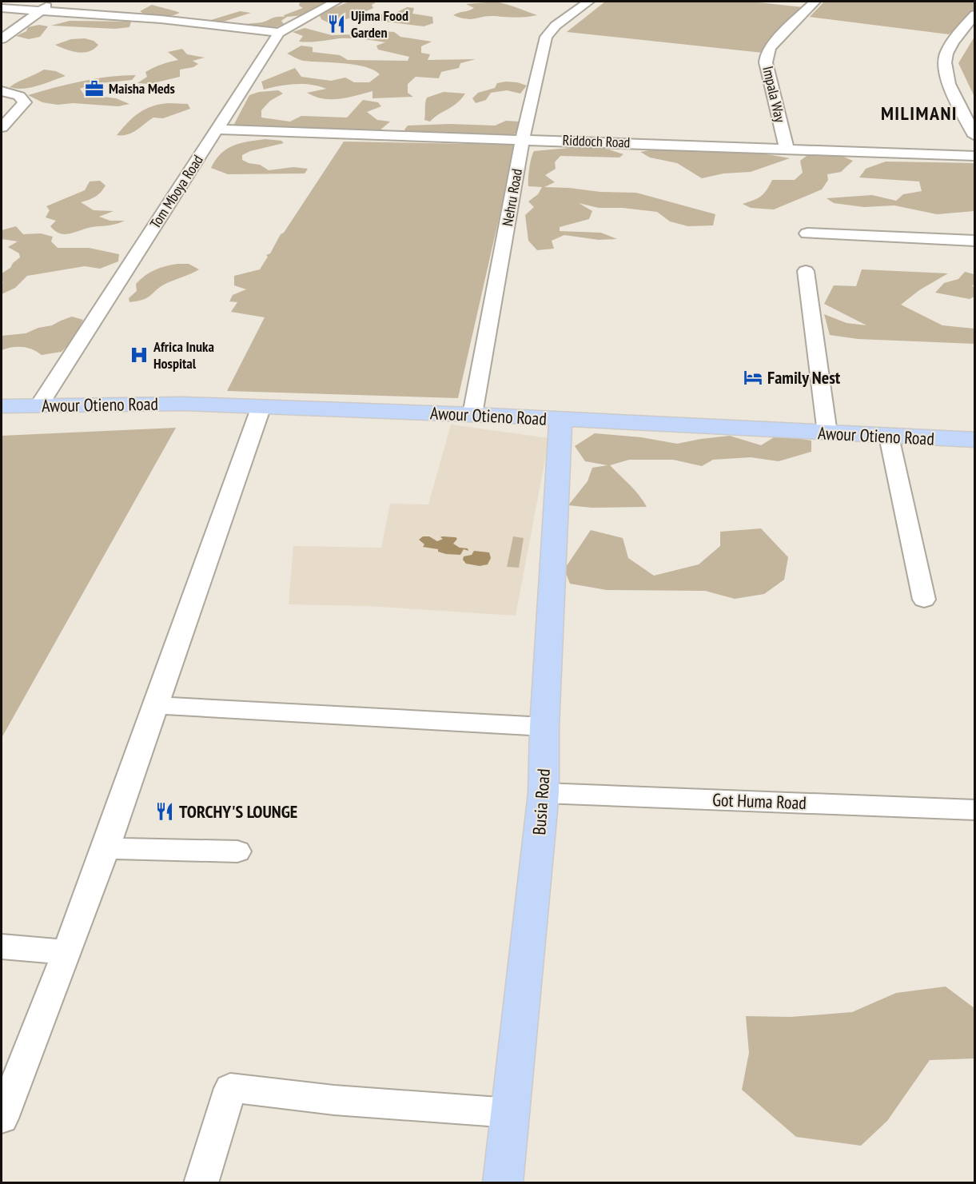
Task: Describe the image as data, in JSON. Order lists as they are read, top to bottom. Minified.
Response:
{"streets":{"main road":["Awour Otieno Road","Busia Road"],"street":["Impala Way","Riddoch Road","Tom Mboya Road","Nehru Road","Got Huma Road"]},"crossings":[["Impala Way","Riddoch Road"],["Riddoch Road","Tom Mboya Road"],["Riddoch Road","Nehru Road"],["Tom Mboya Road","Awour Otieno Road"],["Nehru Road","Awour Otieno Road"],["Awour Otieno Road","Busia Road"],["Got Huma Road","Busia Road"]],"districts":["MILIMANI"],"places":{"restaurant":["Ujima Food Garden","TORCHY'S LOUNGE"],"office":["Maisha Meds"],"hospital":["Africa Inuka Hospital"],"hotel":["Family Nest"]}}
